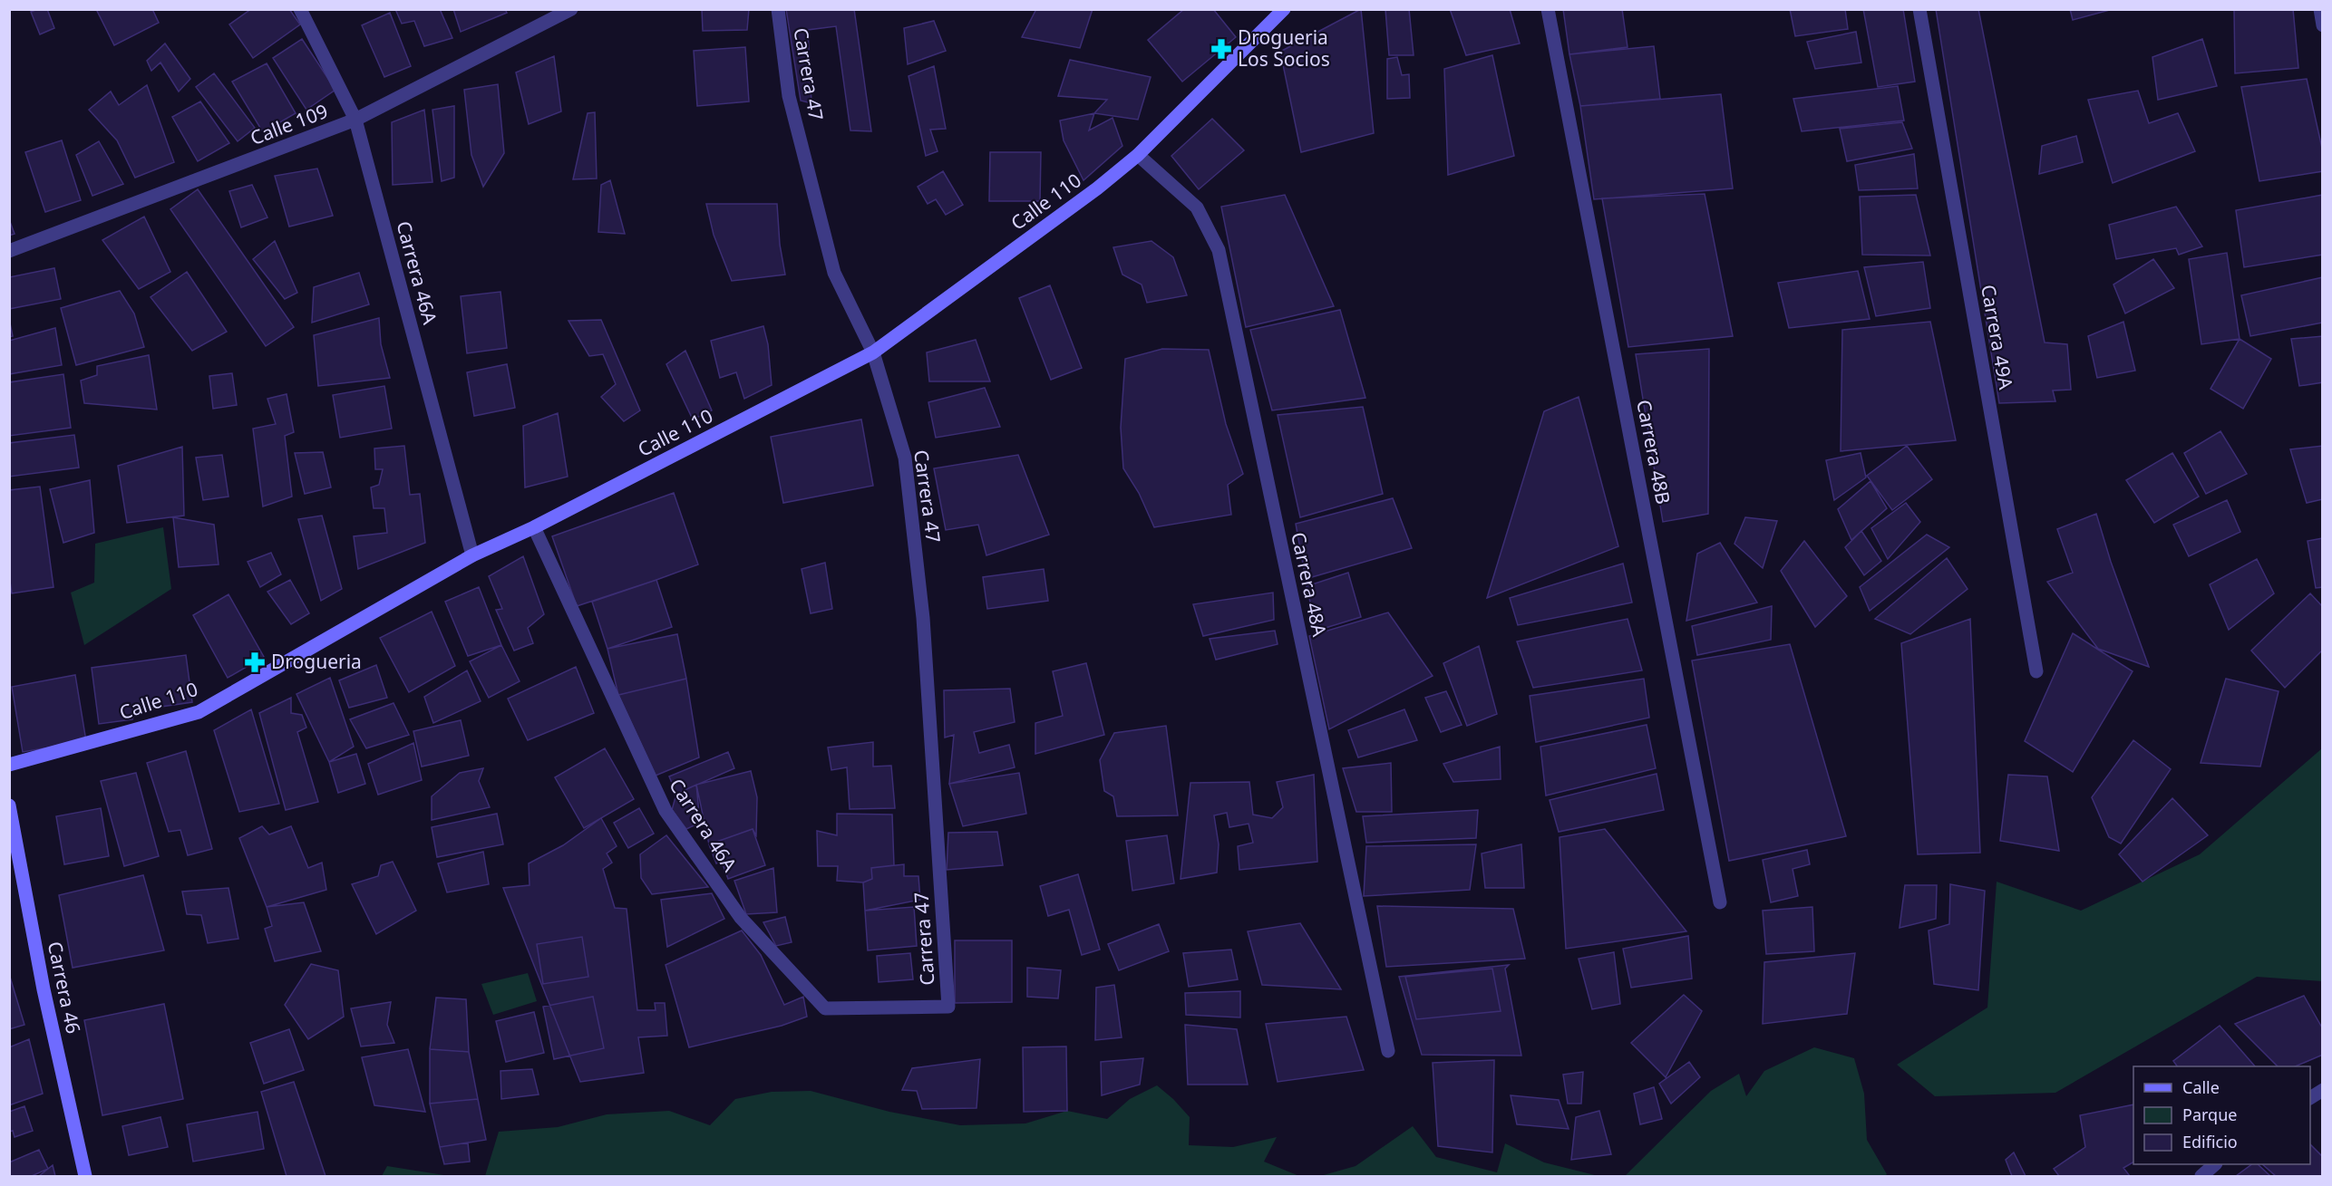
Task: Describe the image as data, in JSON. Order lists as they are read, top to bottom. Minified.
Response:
{"streets":{"street":["Carrera 47","Calle 109","Calle 110","Carrera 46A","Carrera 49A","Carrera 48B","Carrera 48A","Carrera 46"]},"crossings":[["Carrera 47","Calle 110"],["Carrera 47","Carrera 46A"],["Calle 109","Carrera 46A"],["Calle 110","Carrera 46A"],["Calle 110","Carrera 48A"]],"places":{"pharmacy":["Drogueria Los Socios","Drogueria"]},"legend":["Calle","Parque","Edificio"]}
